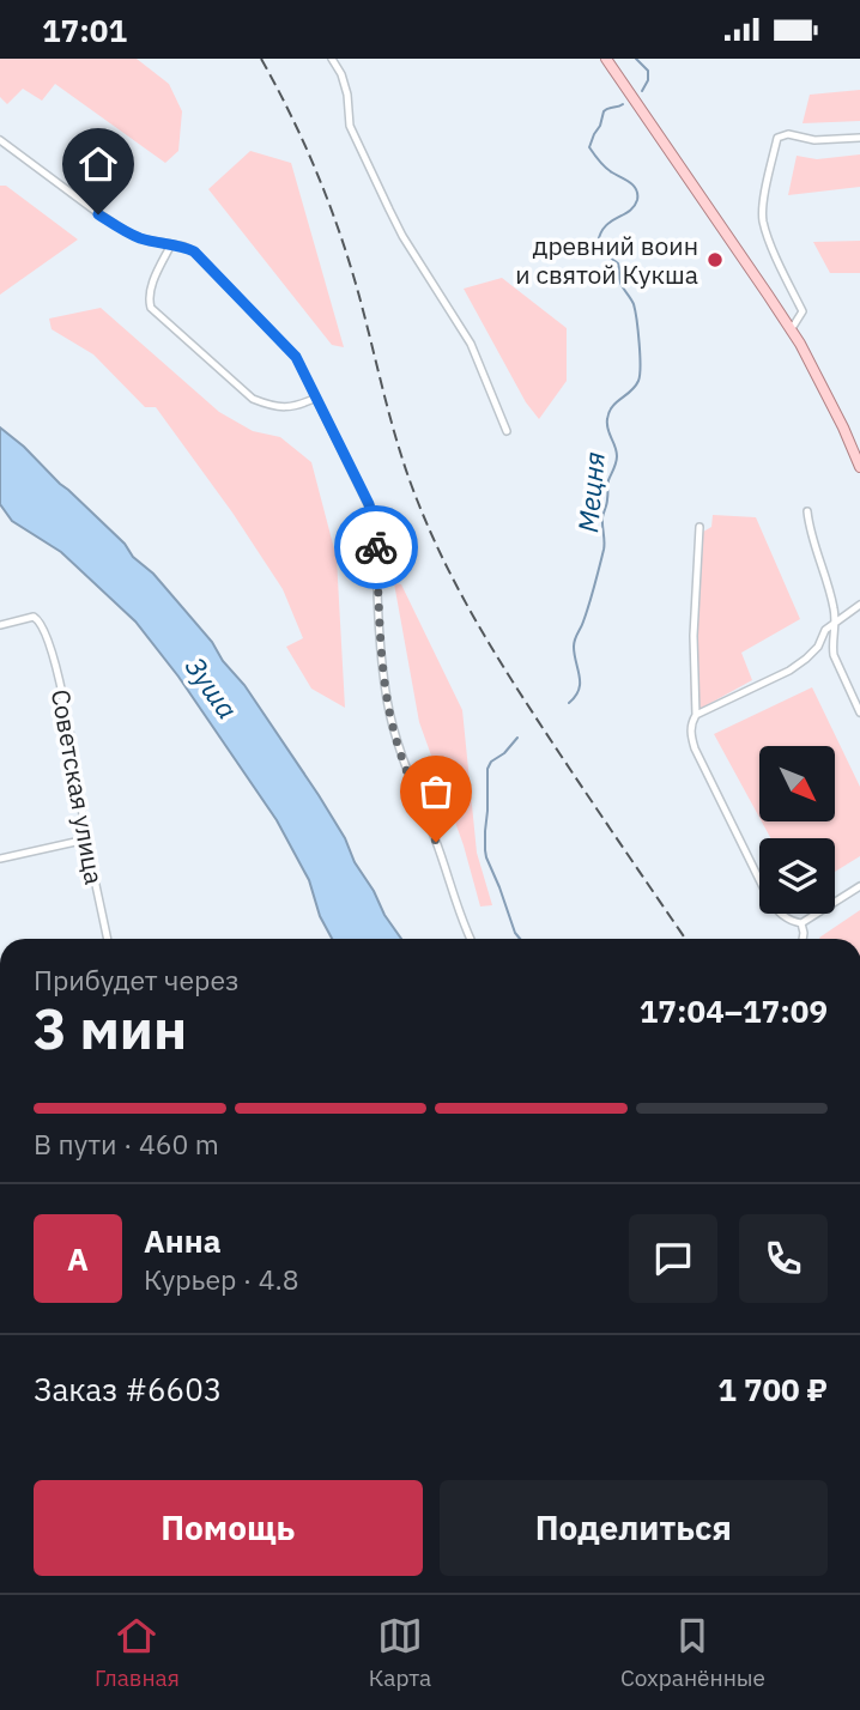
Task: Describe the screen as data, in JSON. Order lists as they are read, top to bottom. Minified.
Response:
{"streets":{"street":["Советская улица"]},"water":["Мецня","Зуша"],"places":["древний воин и святой Кукша"],"north":"bottom right","page":{"status":"17:01","heading":["3 мин","Прибудет через","17:04–17:09"],"panel":["Анна","Курьер · 4.8","Заказ #6603","1 700 ₽"],"bar":"В пути · 460 m","round":"А","buttons":["Помощь","Поделиться"],"tabs":["Главная","Карта","Сохранённые"]}}
